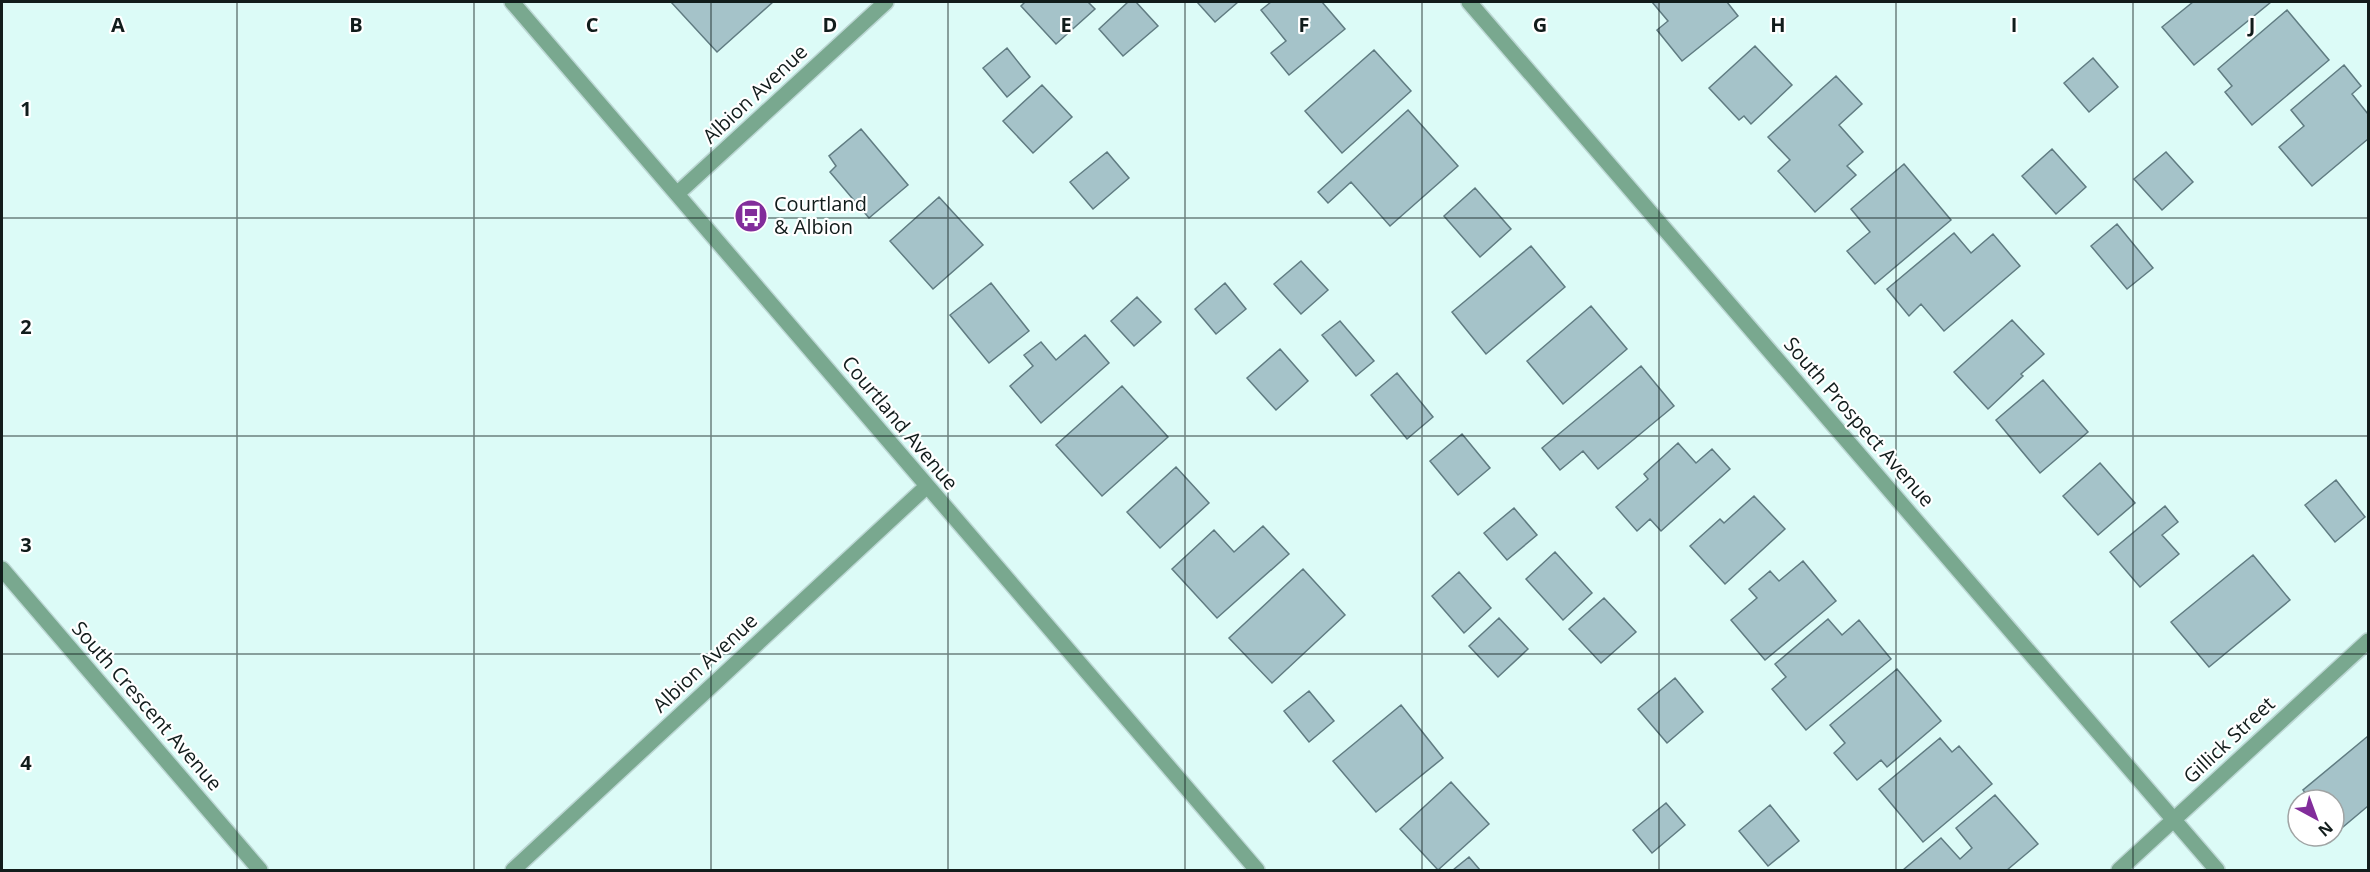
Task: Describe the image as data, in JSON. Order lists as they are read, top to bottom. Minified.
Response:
{"streets":{"street":["Albion Avenue","South Prospect Avenue","Courtland Avenue","South Crescent Avenue","Gillick Street"]},"crossings":[["Albion Avenue","Courtland Avenue"],["South Prospect Avenue","Gillick Street"]],"places":{"bus stop":["Courtland & Albion"]},"north":"bottom right","grid":{"columns":["A","B","C","D","E","F","G","H","I","J"],"rows":["1","2","3","4"]}}
